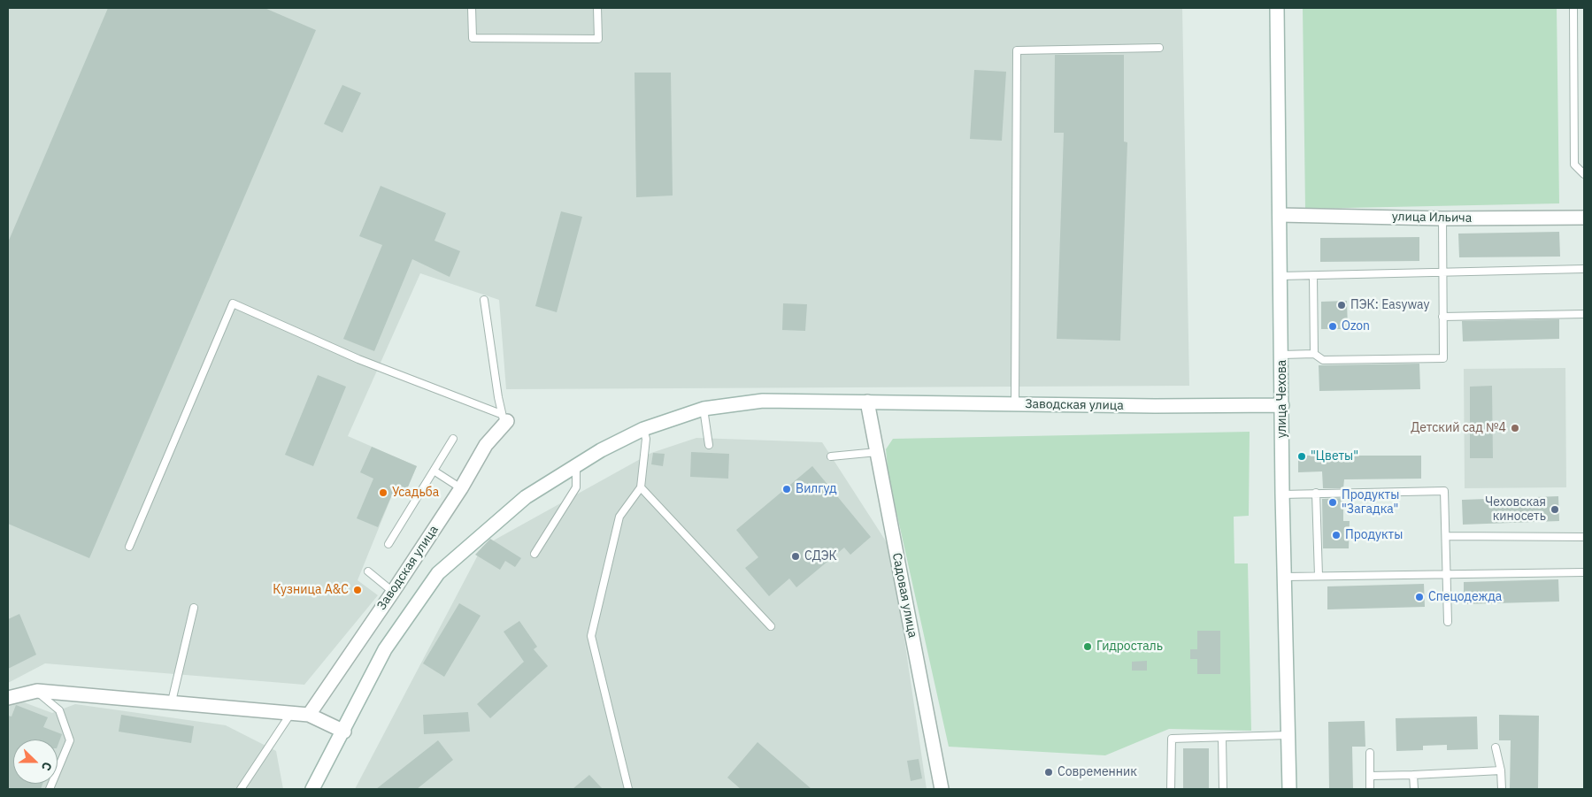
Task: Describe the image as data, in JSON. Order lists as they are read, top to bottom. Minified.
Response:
{"streets":{"street":["улица Ильича","улица Чехова","Заводская улица","Садовая улица"]},"crossings":[["улица Ильича","улица Чехова"],["улица Чехова","Заводская улица"],["Заводская улица","Садовая улица"]],"places":["ПЭК: Easyway","Ozon","Детский сад №4","\"Цветы\"","Вилгуд","Усадьба","Продукты \"Загадка\"","Чеховская киносеть","Продукты","СДЭК","Кузница А&С","Спецодежда","Гидросталь","Современник"],"north":"right"}
